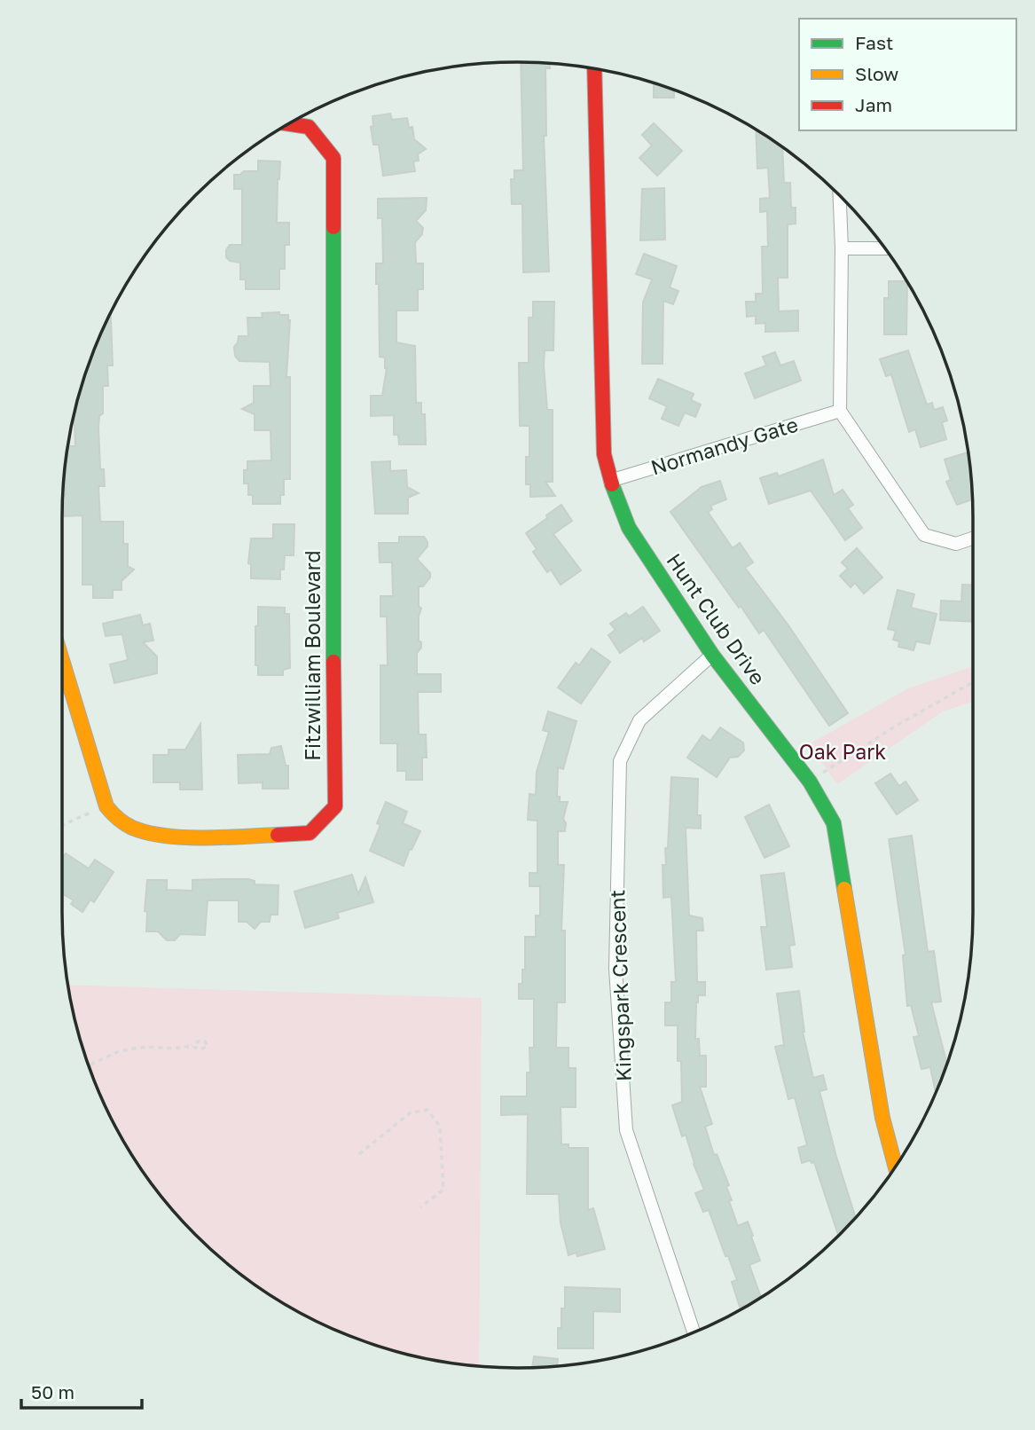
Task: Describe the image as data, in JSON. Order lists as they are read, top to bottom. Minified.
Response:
{"streets":{"street":["Normandy Gate","Hunt Club Drive","Fitzwilliam Boulevard","Kingspark Crescent"]},"crossings":[["Normandy Gate","Hunt Club Drive"],["Hunt Club Drive","Kingspark Crescent"]],"parks":["Oak Park"],"legend":["Fast","Slow","Jam"],"scale_bar":"50 m"}
